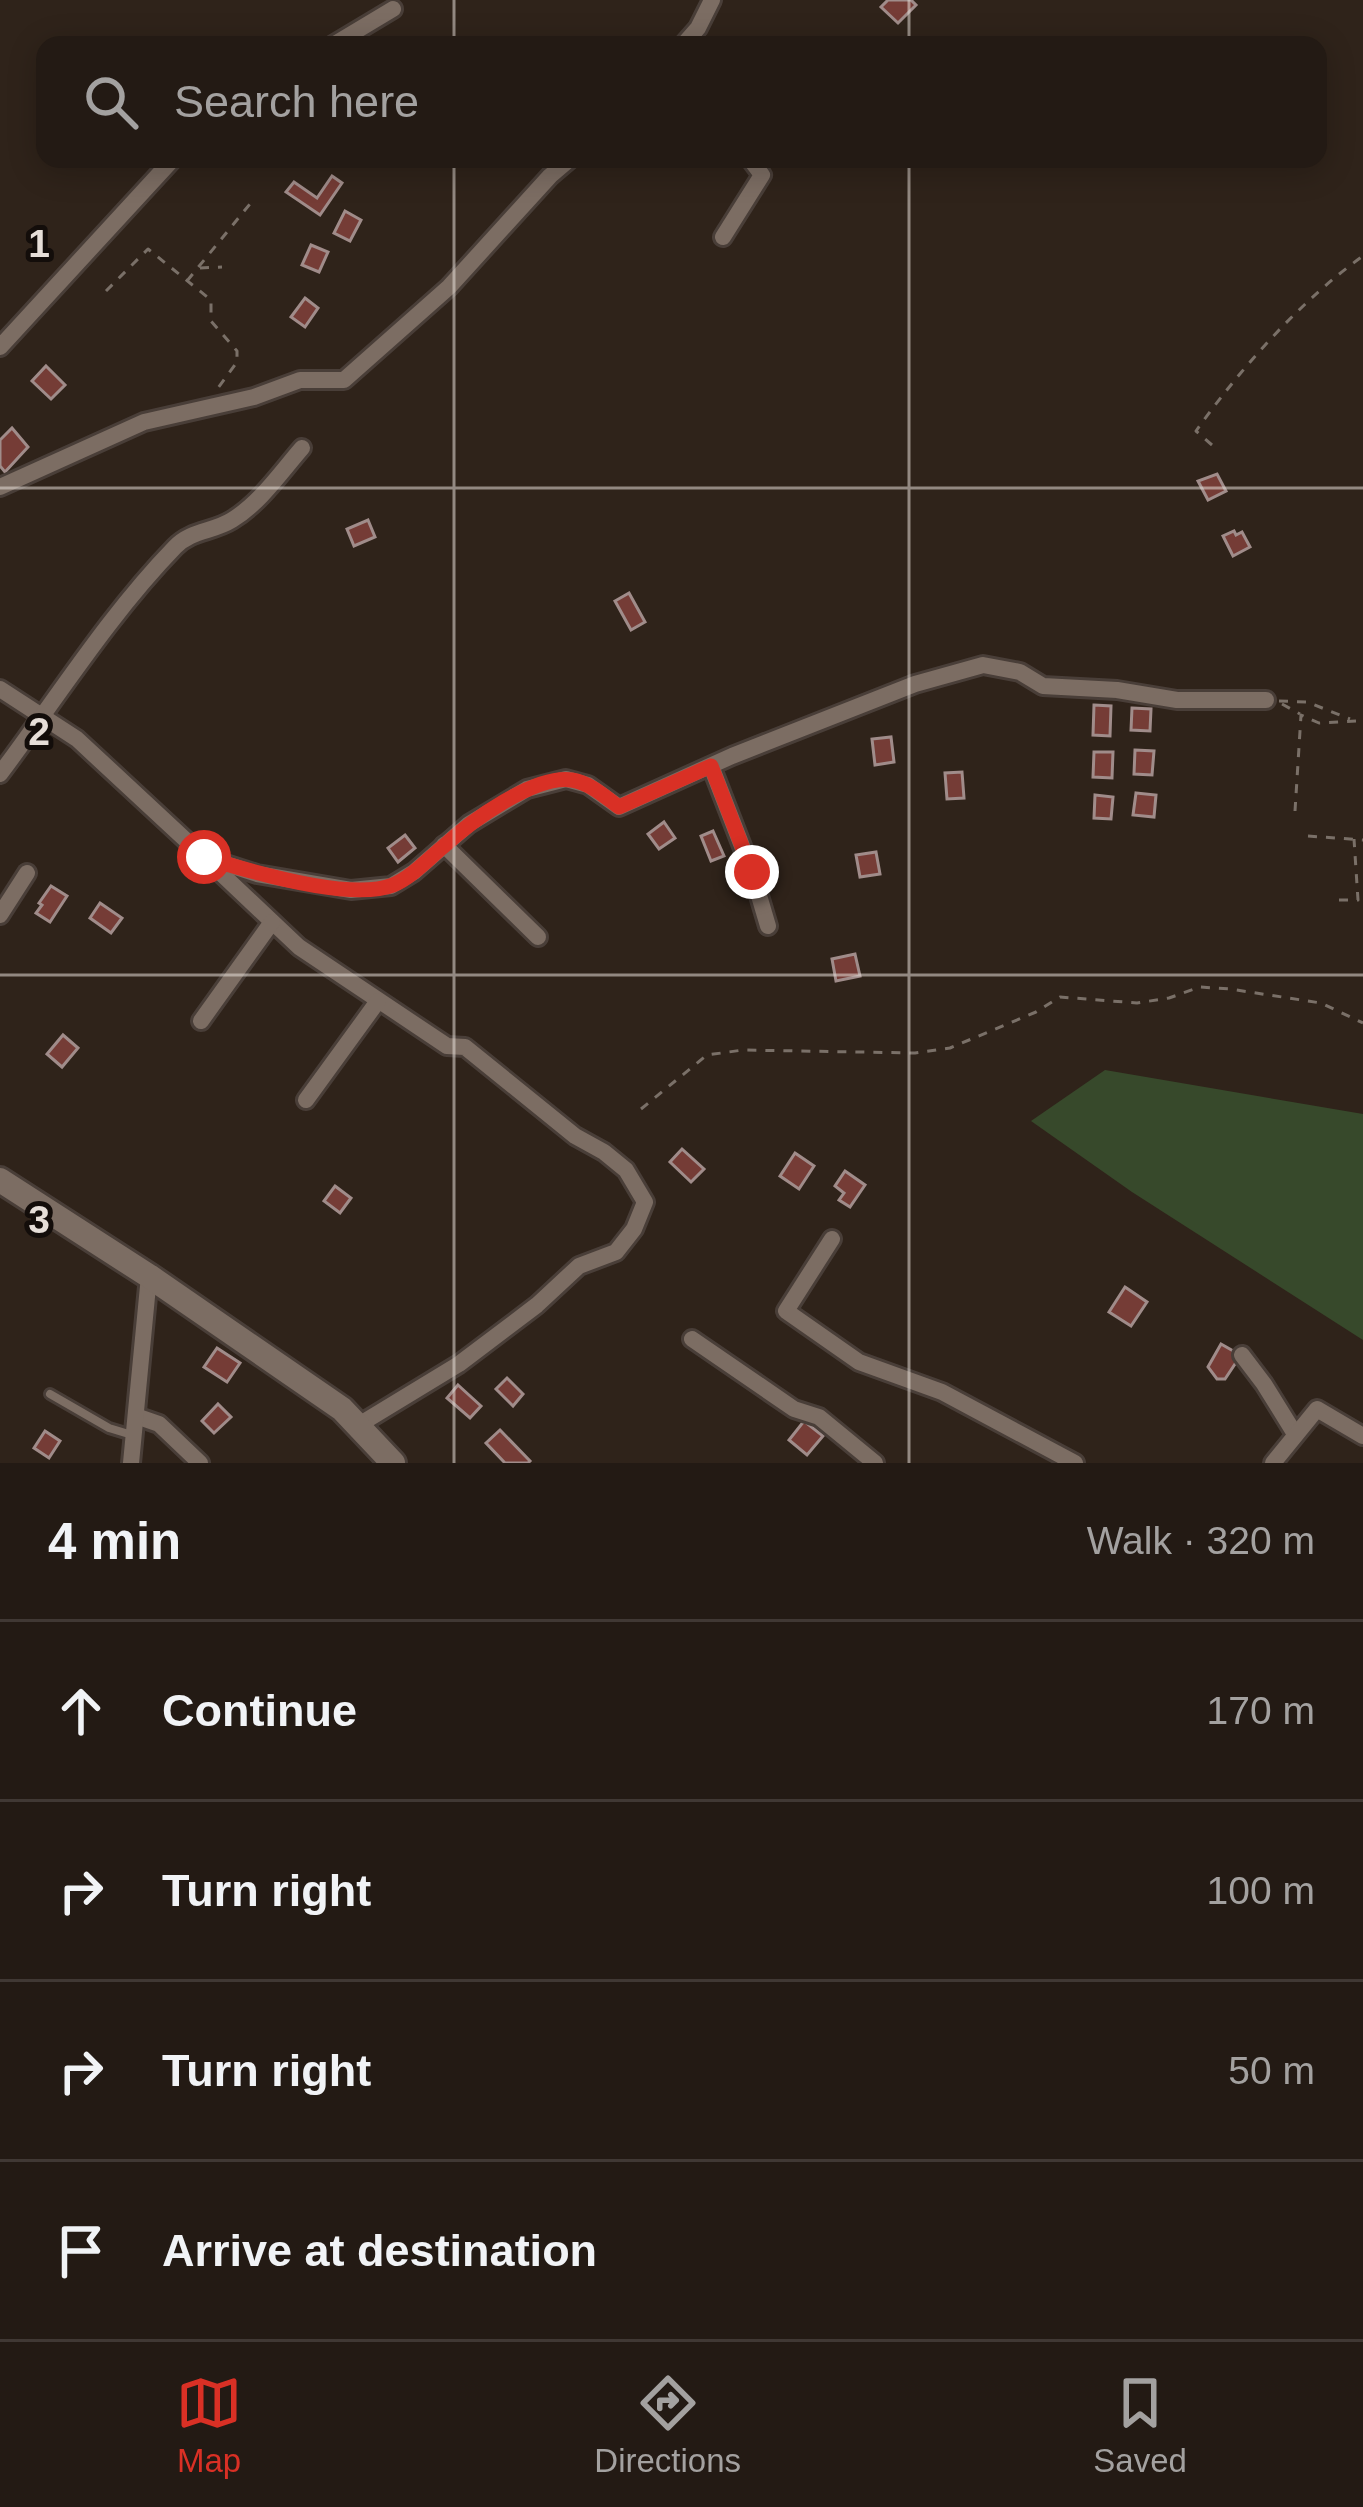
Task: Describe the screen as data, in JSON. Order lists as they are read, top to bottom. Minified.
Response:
{"page":{"search":"Search here","heading":["4 min","Walk · 320 m"],"list":[["Continue","170 m"],["Turn right","100 m"],["Turn right","50 m"],"Arrive at destination"],"nav":["Map","Directions","Saved"]},"grid":{"rows":["1","2","3"]}}
